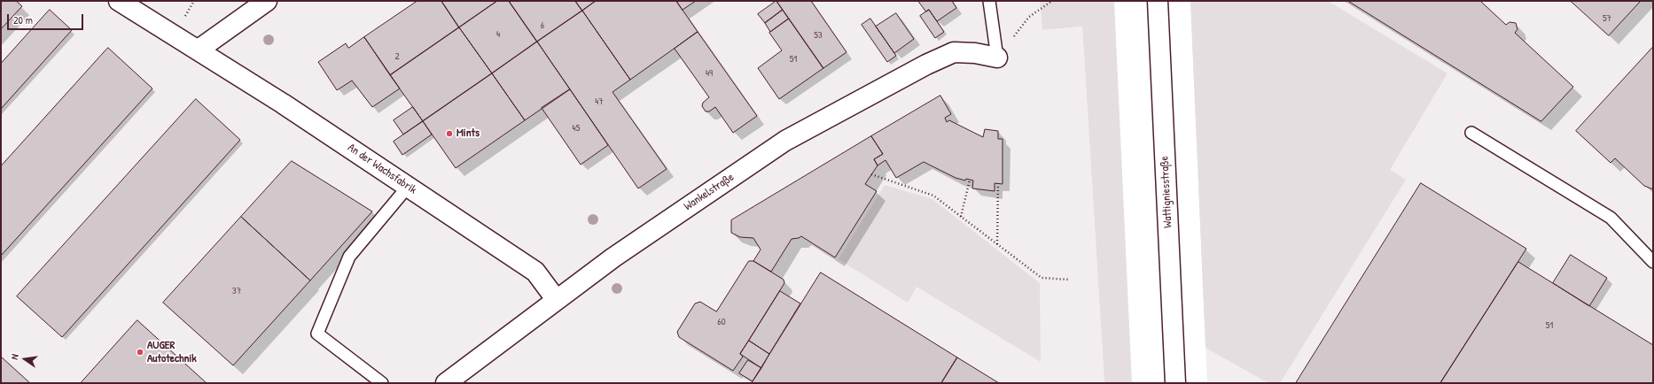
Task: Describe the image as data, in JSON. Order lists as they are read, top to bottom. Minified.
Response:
{"streets":{"street":["An der Wachsfabrik","Wankelstraße","Wattigniesstraße"]},"crossings":[["An der Wachsfabrik","Wankelstraße"]],"places":["Mints","AUGER Autotechnik"],"house_numbers":["57","6","4","53","2","51","49","47","45","37","60","51"],"scale_bar":"20 m","north":"left"}
